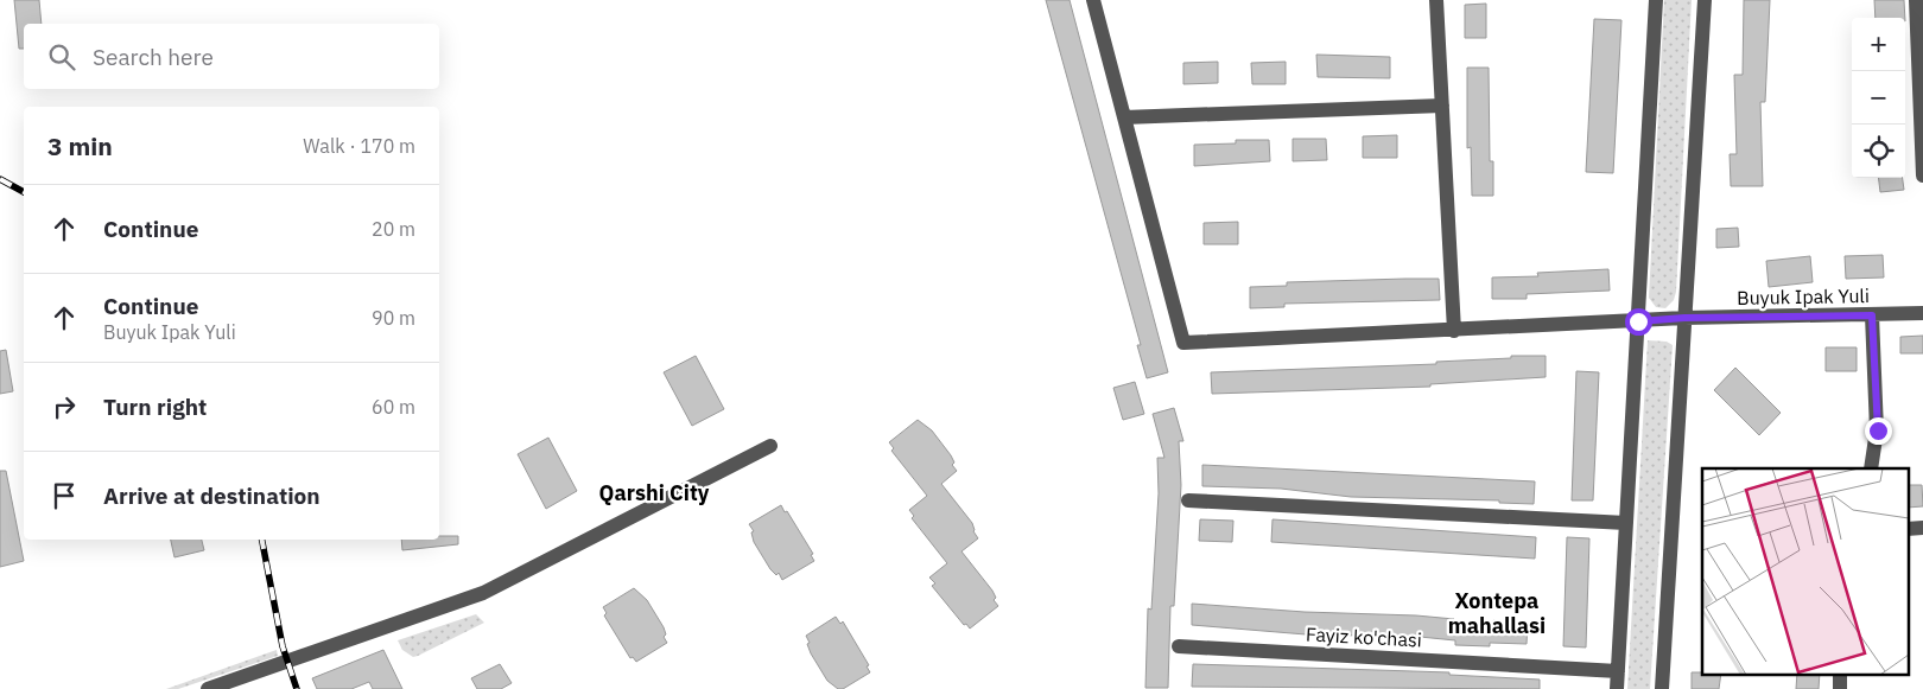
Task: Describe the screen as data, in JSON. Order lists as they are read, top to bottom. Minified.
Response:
{"streets":{"street":["Buyuk Ipak Yuli","Fayiz ko'chasi"]},"districts":["Qarshi City","Xontepa mahallasi"],"page":{"map_buttons":["+","−"],"search":"Search here","heading":["3 min","Walk · 170 m"],"list":[["Continue","20 m"],["Continue","Buyuk Ipak Yuli","90 m"],["Turn right","60 m"],"Arrive at destination"]}}
